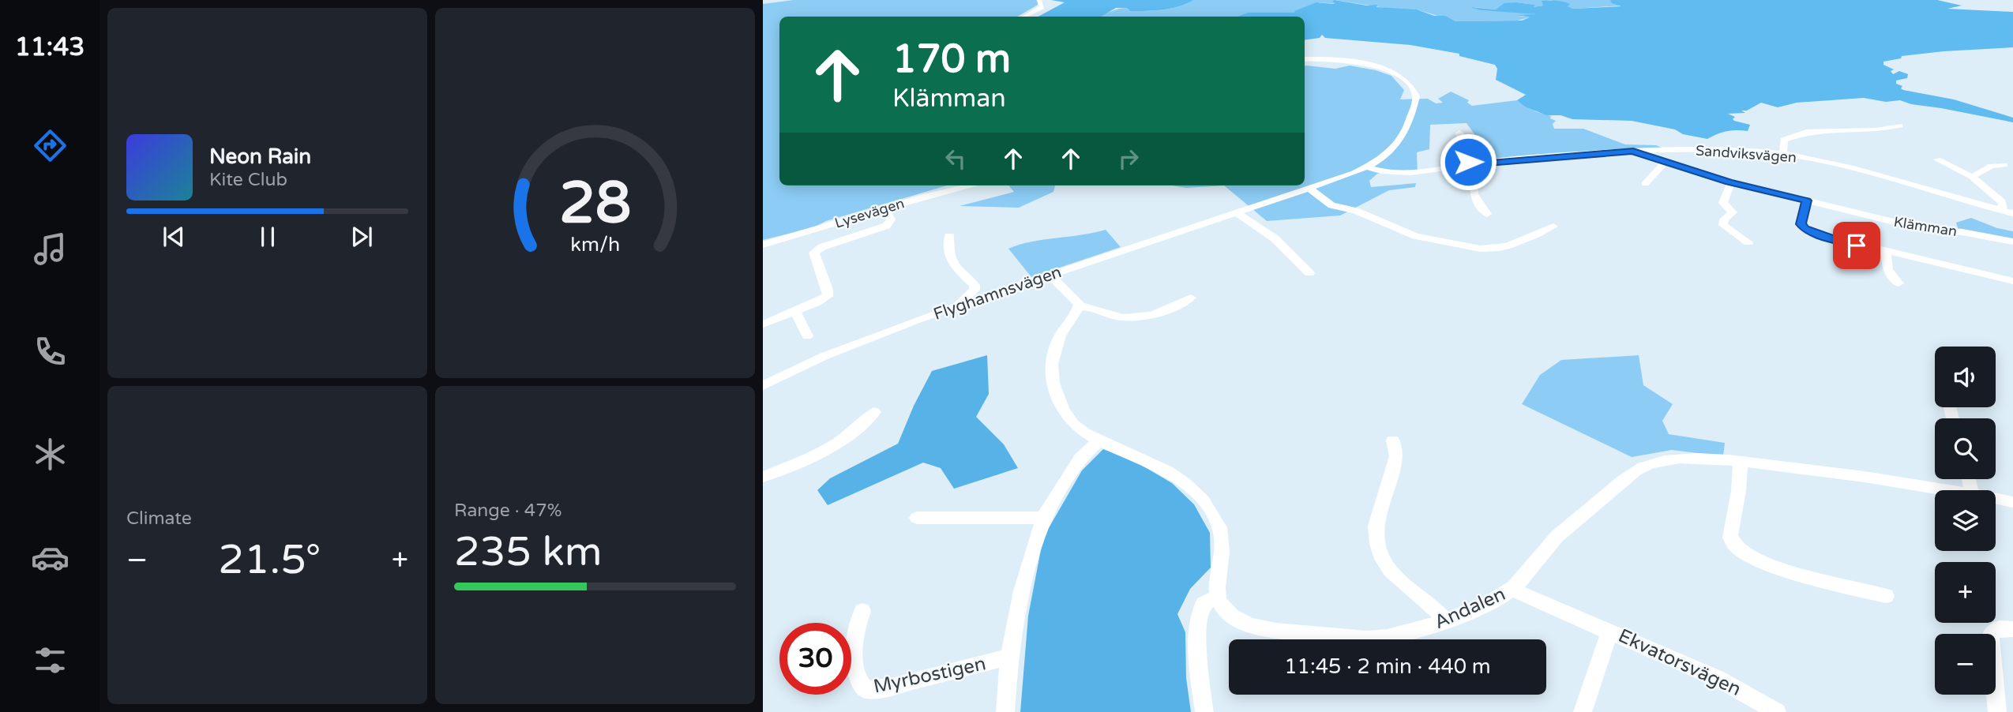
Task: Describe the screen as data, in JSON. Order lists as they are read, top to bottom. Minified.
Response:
{"streets":{"street":["Sandviksvägen","Lysevägen","Klämman","Flyghamnsvägen","Andalen","Ekvatorsvägen","Myrbostigen"]},"crossings":[["Sandviksvägen","Klämman"],["Sandviksvägen","Flyghamnsvägen"],["Andalen","Ekvatorsvägen"]],"page":{"tabs":"11:43","turn":["170 m","Klämman"],"song":["Neon Rain","Kite Club"],"map_buttons":["+","−"],"tile":["Climate",["Range · 47%","235 km"]],"heat":["−","21.5°","+"],"limit":"30","trip":"11:45 · 2 min · 440 m","gauge":["28","km/h"]}}
